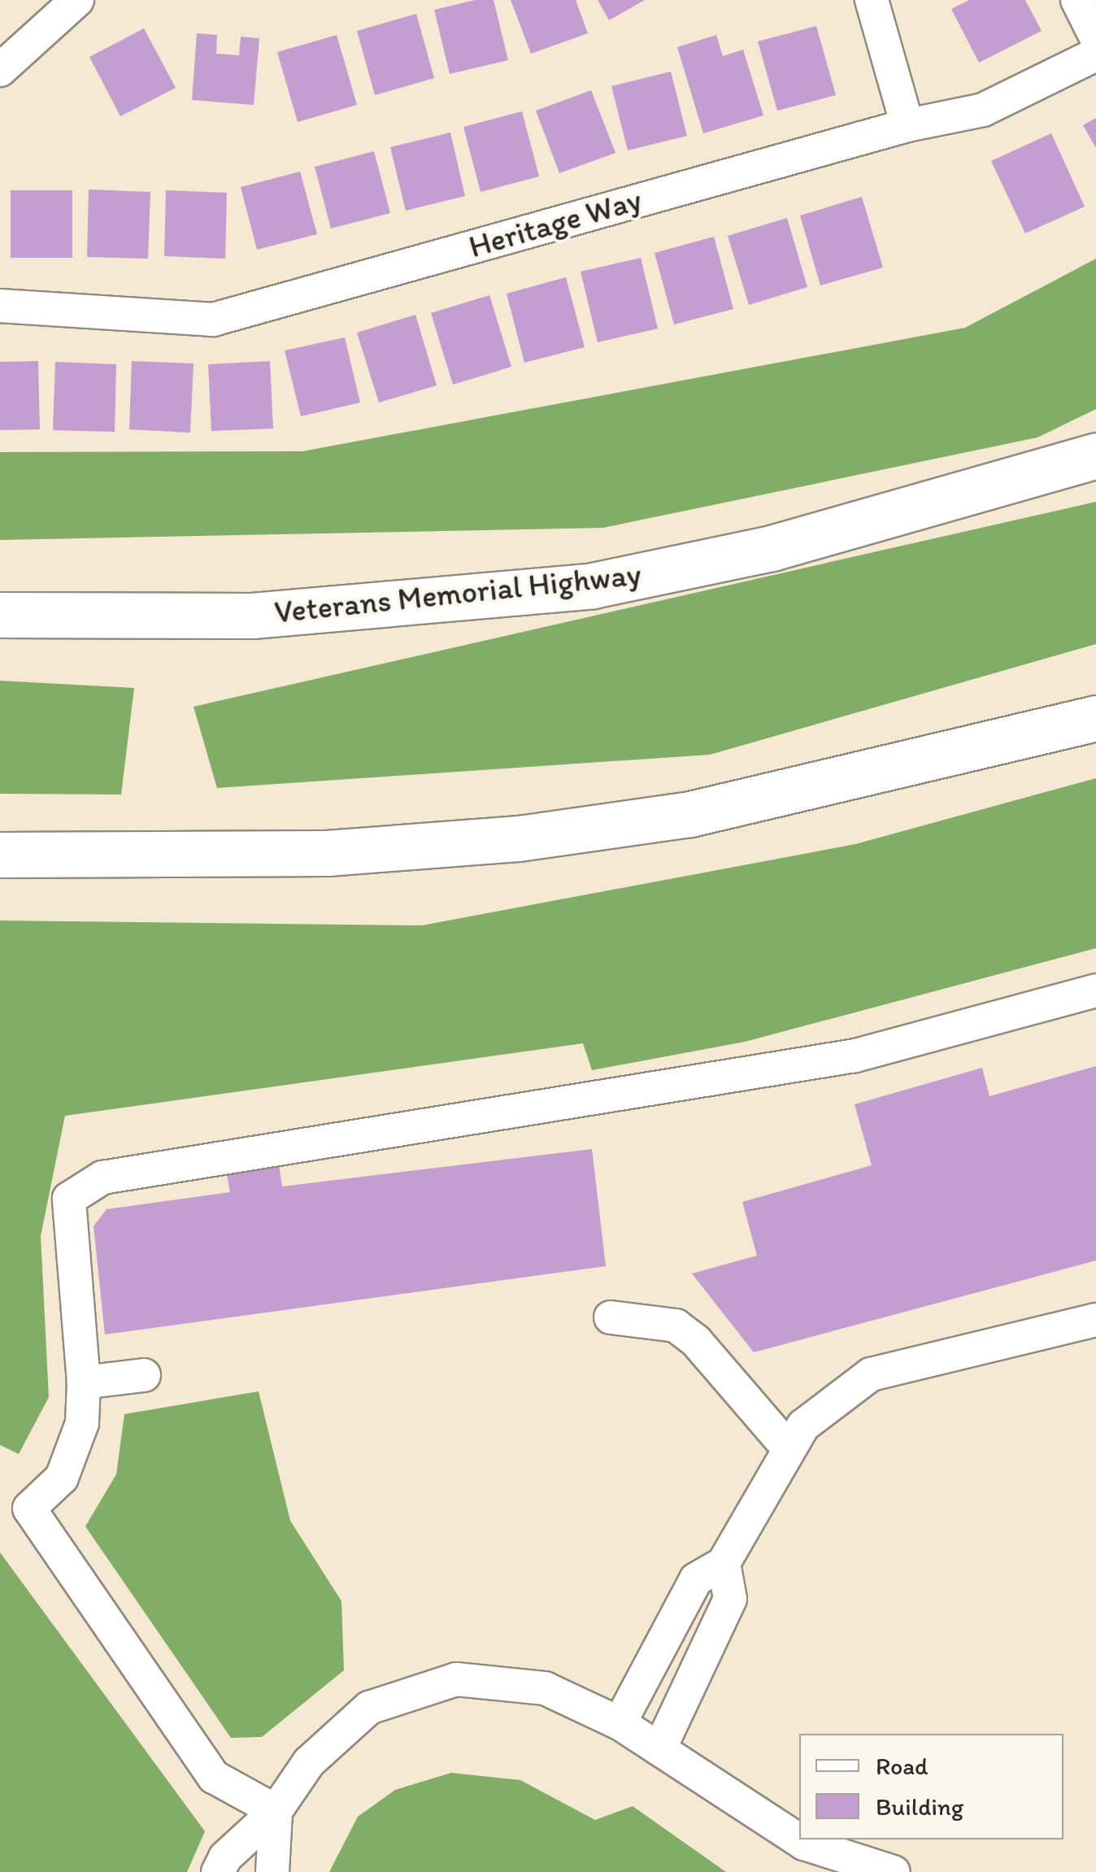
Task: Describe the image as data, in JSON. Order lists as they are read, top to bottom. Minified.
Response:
{"streets":{"highway":["Veterans Memorial Highway"],"street":["Heritage Way"]},"legend":["Road","Building"]}
